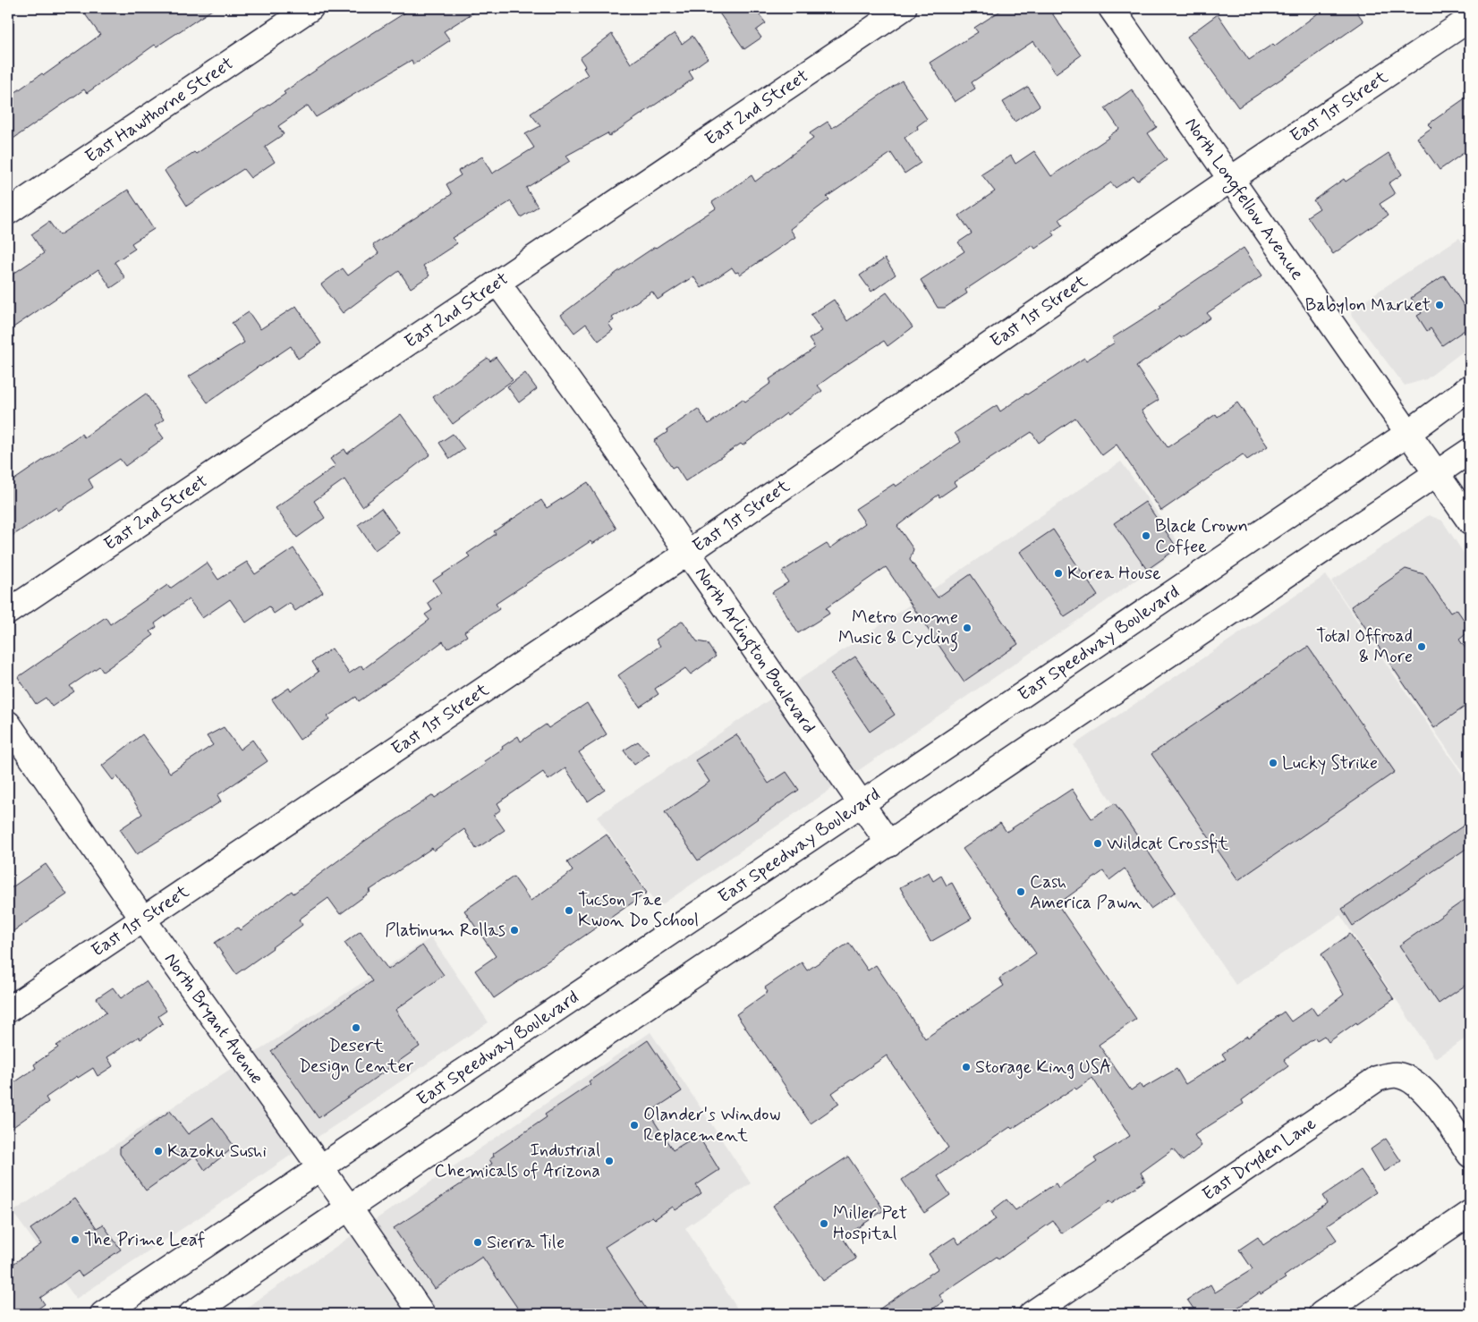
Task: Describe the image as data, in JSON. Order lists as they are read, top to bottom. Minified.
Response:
{"streets":{"street":["East 2nd Street","East 1st Street","East Hawthorne Street","North Longfellow Avenue","East Speedway Boulevard","North Arlington Boulevard","North Bryant Avenue","East Dryden Lane"]},"crossings":[["East 2nd Street","North Arlington Boulevard"],["East 1st Street","North Longfellow Avenue"],["East 1st Street","North Arlington Boulevard"],["East 1st Street","North Bryant Avenue"],["North Longfellow Avenue","East Speedway Boulevard"],["East Speedway Boulevard","North Arlington Boulevard"],["East Speedway Boulevard","North Bryant Avenue"]],"places":["Babylon Market","Black Crown Coffee","Korea House","Metro Gnome Music & Cycling","Total Offroad & More","Lucky Strike","Wildcat Crossfit","Cash America Pawn","Tucson Tae Kwon Do School","Platinum Rollas","Desert Design Center","Storage King USA","Olander's Window Replacement","Kazoku Sushi","Industrial Chemicals of Arizona","Miller Pet Hospital","The Prime Leaf","Sierra Tile"]}
